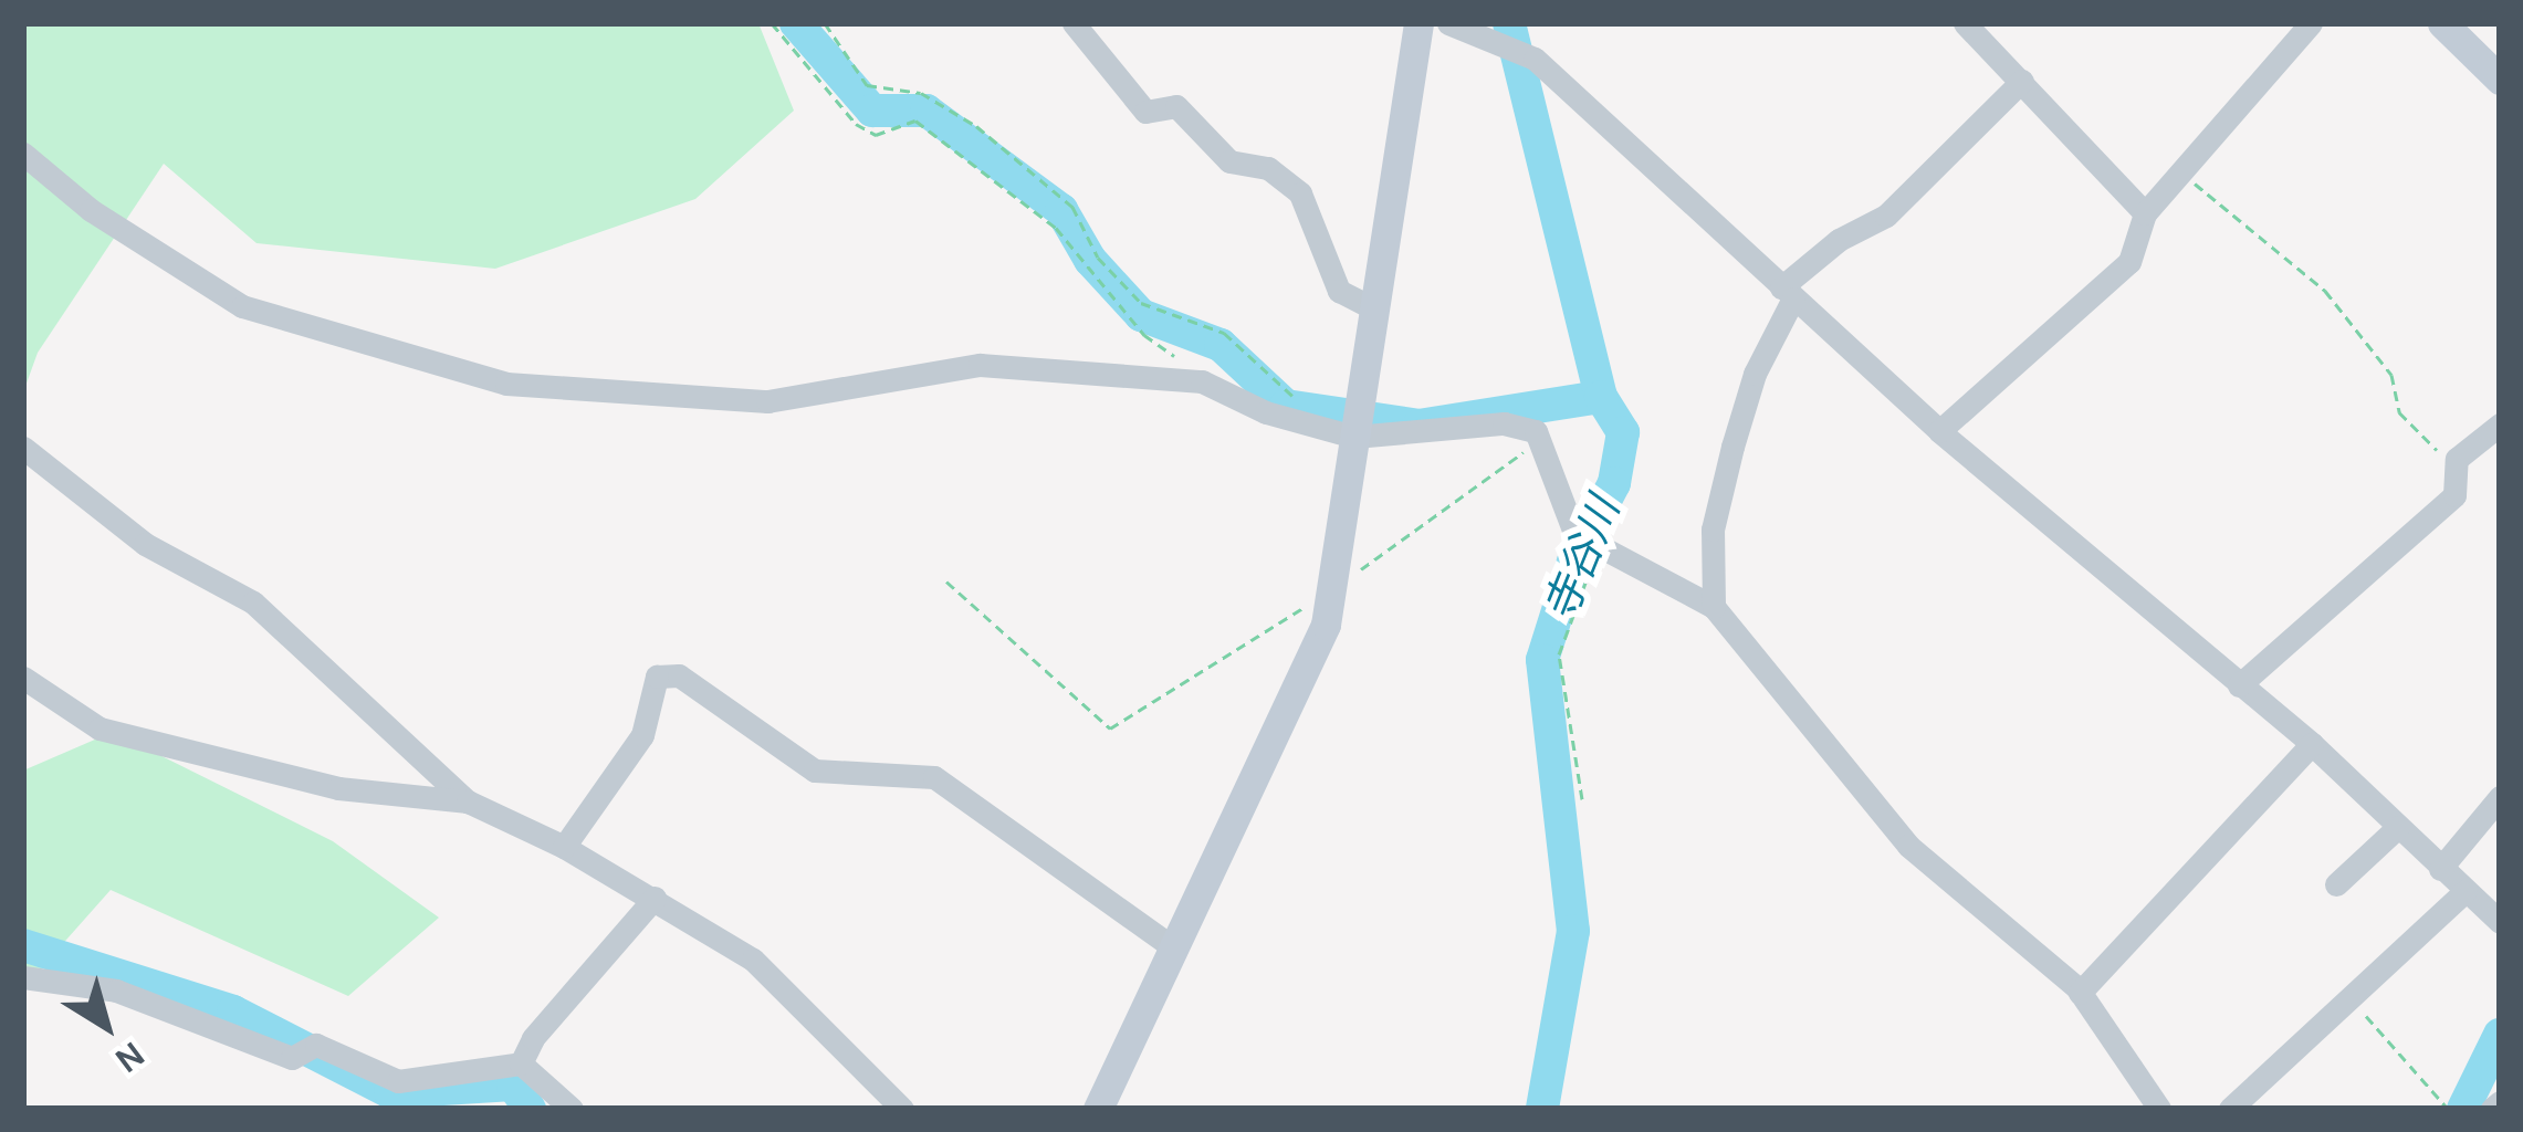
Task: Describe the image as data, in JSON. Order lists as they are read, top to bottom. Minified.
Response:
{"water":["寺谷川"],"north":"bottom right"}
